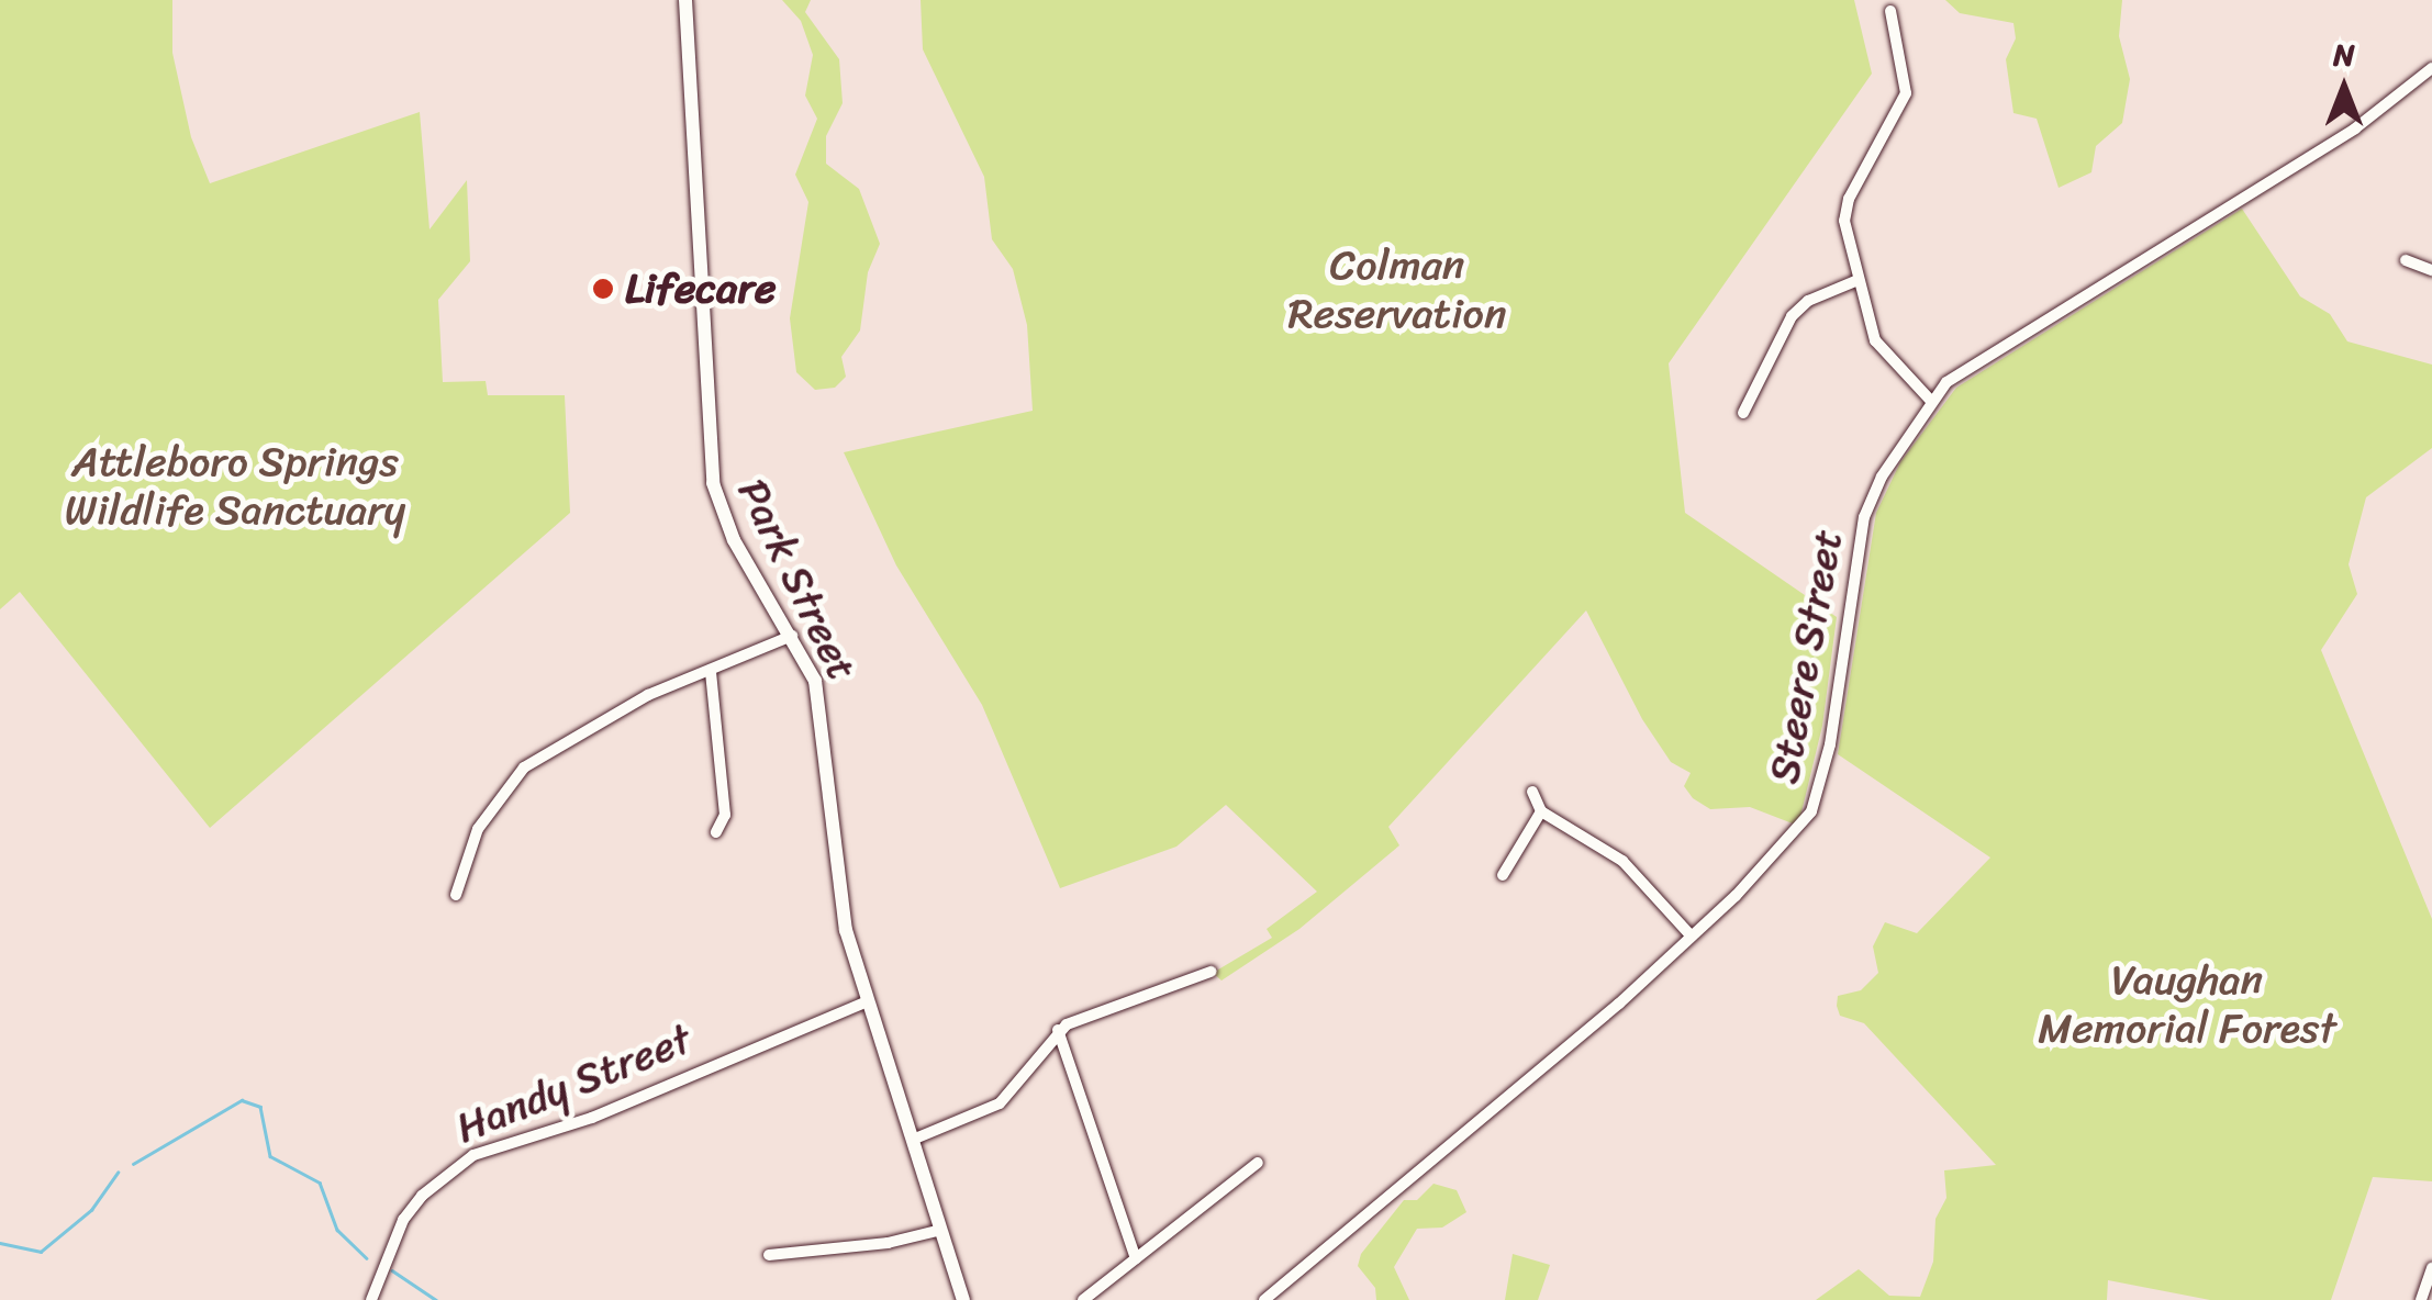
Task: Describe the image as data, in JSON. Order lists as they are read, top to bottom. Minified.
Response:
{"streets":{"main road":["Park Street"],"street":["Steere Street","Handy Street"]},"crossings":[["Park Street","Handy Street"]],"parks":["Colman Reservation","Attleboro Springs Wildlife Sanctuary","Vaughan Memorial Forest"],"places":["Lifecare"],"north":"top"}
